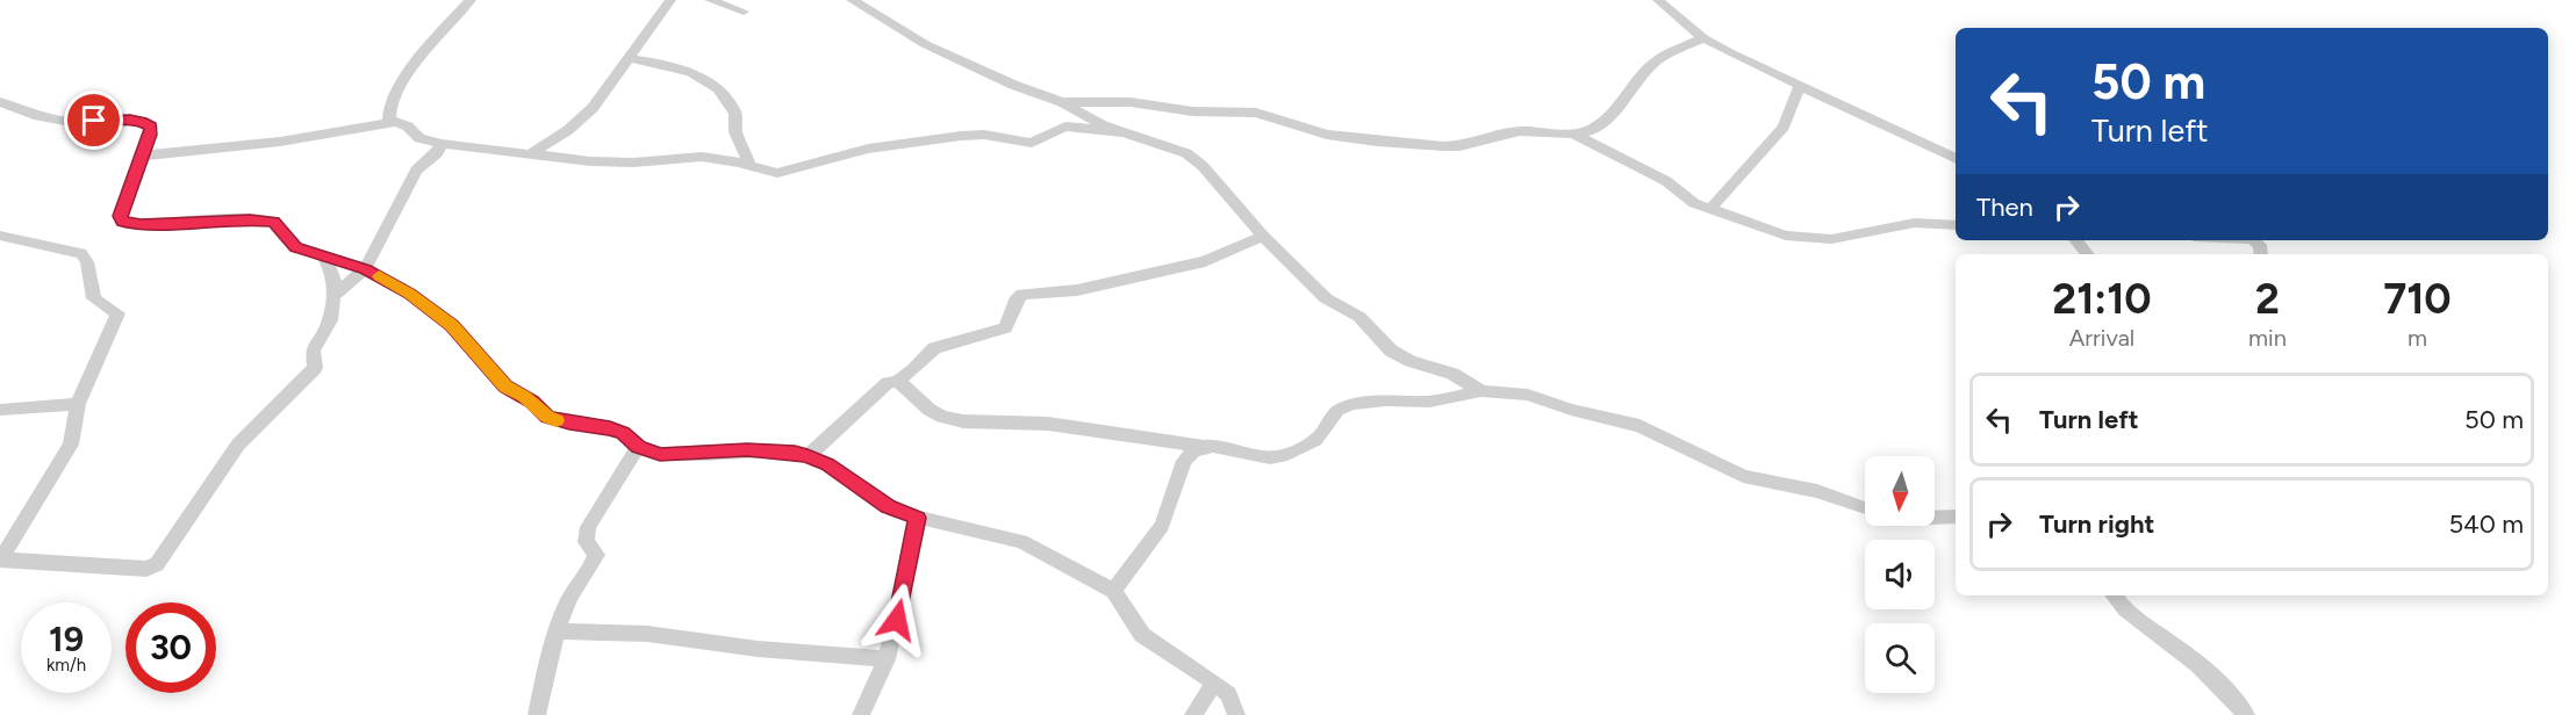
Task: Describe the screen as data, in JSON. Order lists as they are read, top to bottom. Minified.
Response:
{"north":"bottom","page":{"turn":["50 m","Turn left"],"then":"Then","eta":["21:10","Arrival","2","min","710","m"],"list":[{"name":"Turn left","value":"50 m"},{"name":"Turn right","value":"540 m"}],"speed":"19 km/h","limit":"30"}}
